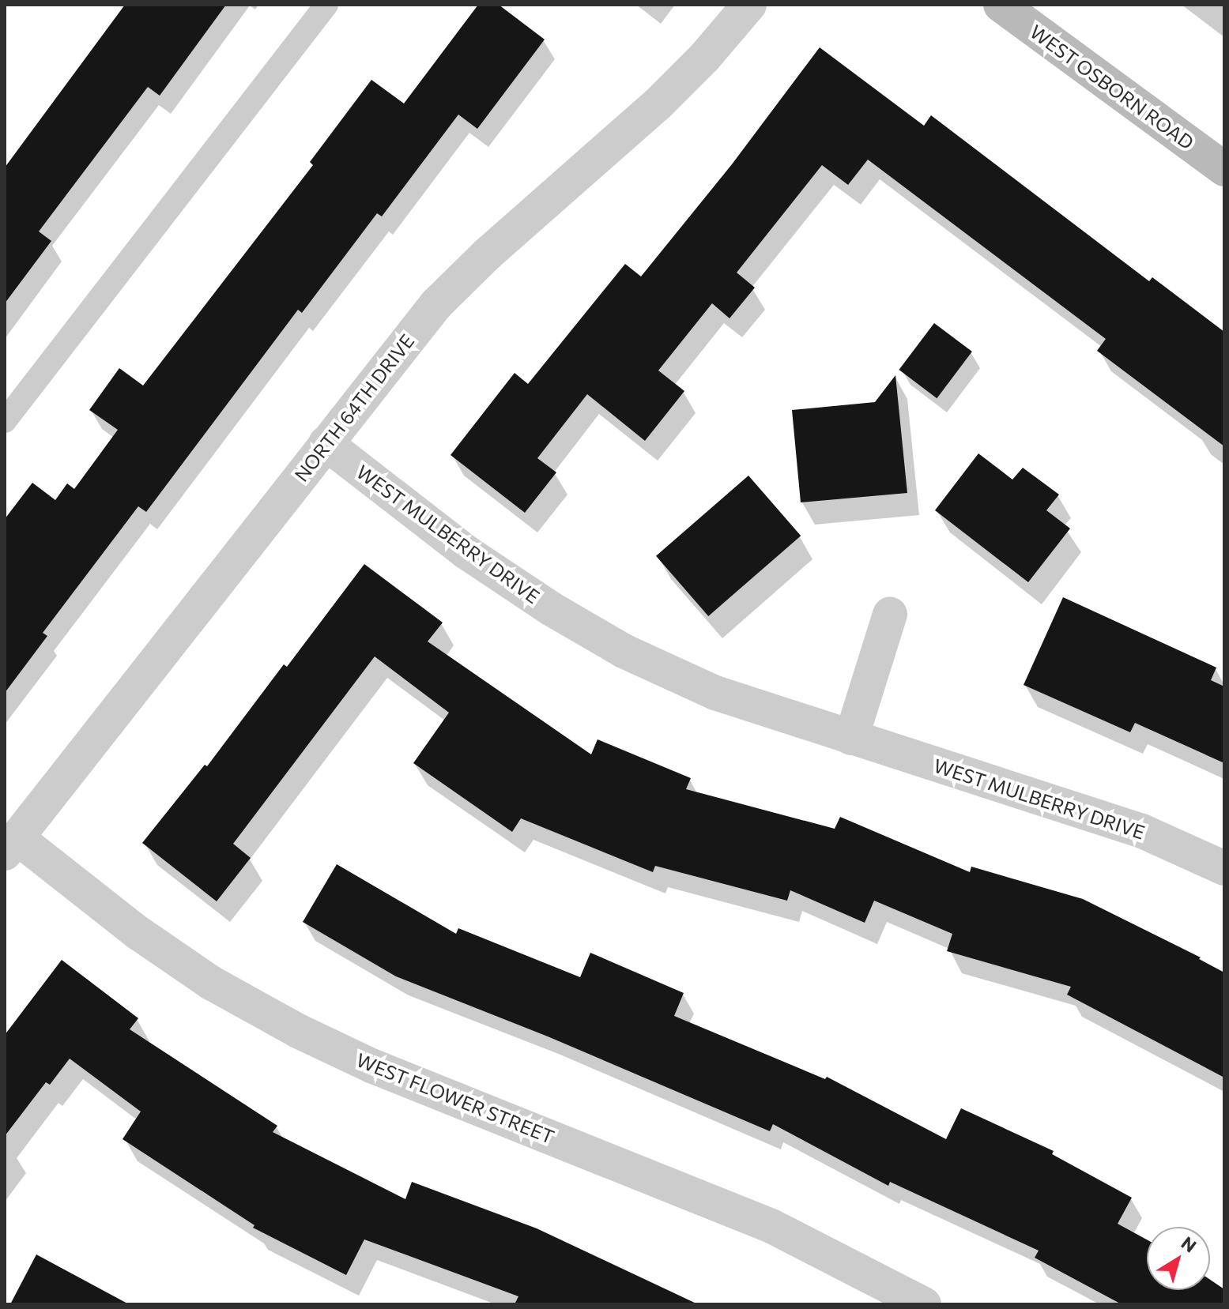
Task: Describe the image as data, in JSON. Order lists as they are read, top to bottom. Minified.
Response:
{"streets":{"street":["WEST OSBORN ROAD","NORTH 64TH DRIVE","WEST MULBERRY DRIVE","WEST FLOWER STREET"]},"crossings":[["NORTH 64TH DRIVE","WEST MULBERRY DRIVE"],["NORTH 64TH DRIVE","WEST FLOWER STREET"]],"north":"top right"}
